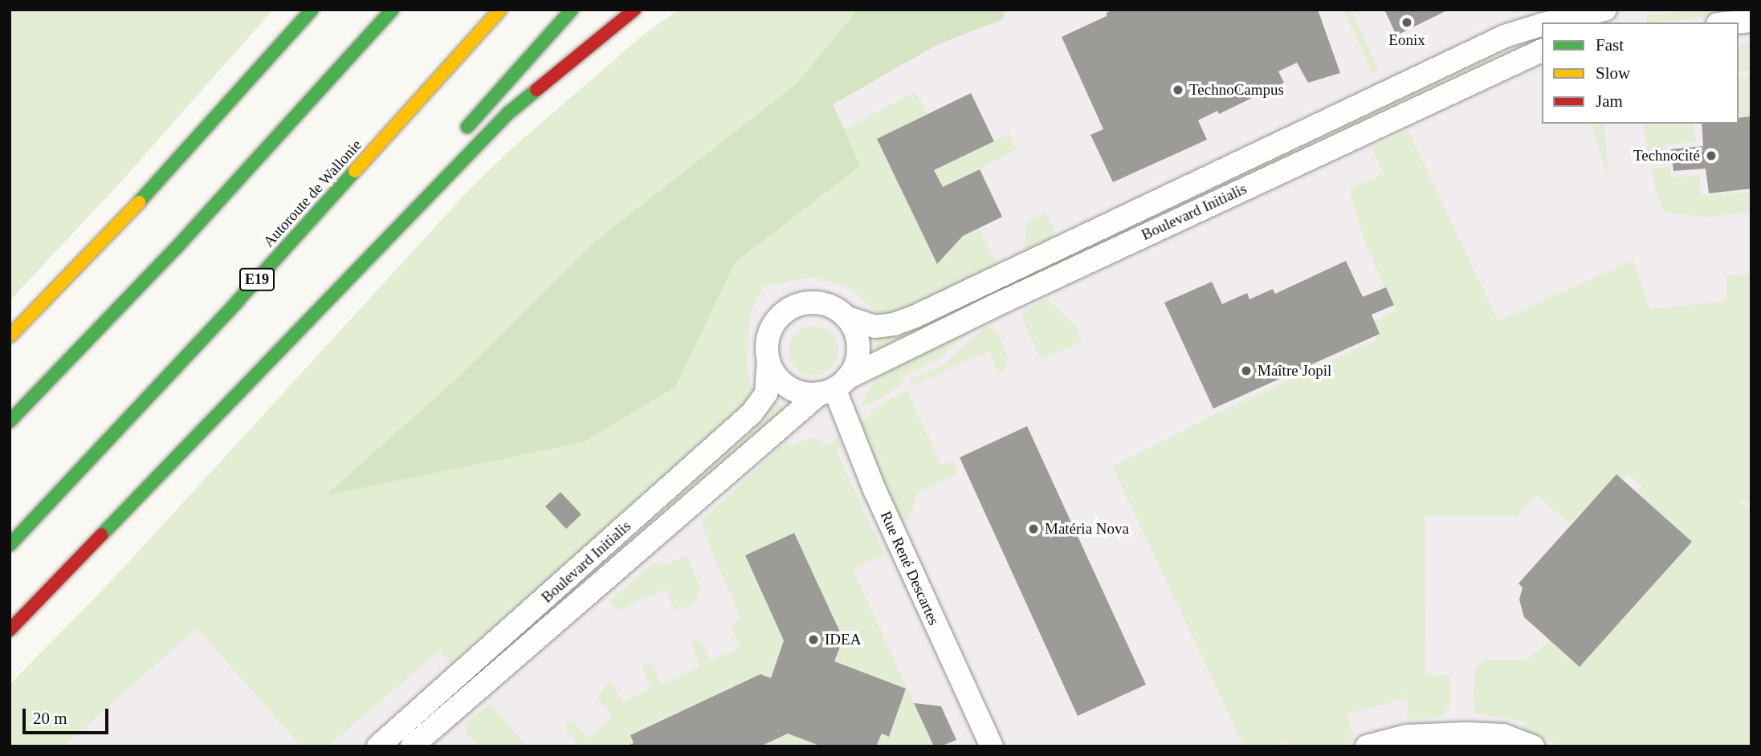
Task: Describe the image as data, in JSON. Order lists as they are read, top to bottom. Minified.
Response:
{"streets":{"highway":["Autoroute de Wallonie","E19"],"street":["Boulevard Initialis","Rue René Descartes"]},"crossings":[["Boulevard Initialis","Rue René Descartes"]],"places":["Eonix","TechnoCampus","Technocité","Maître Jopil","Matéria Nova","IDEA"],"legend":["Fast","Slow","Jam"],"scale_bar":"20 m"}
